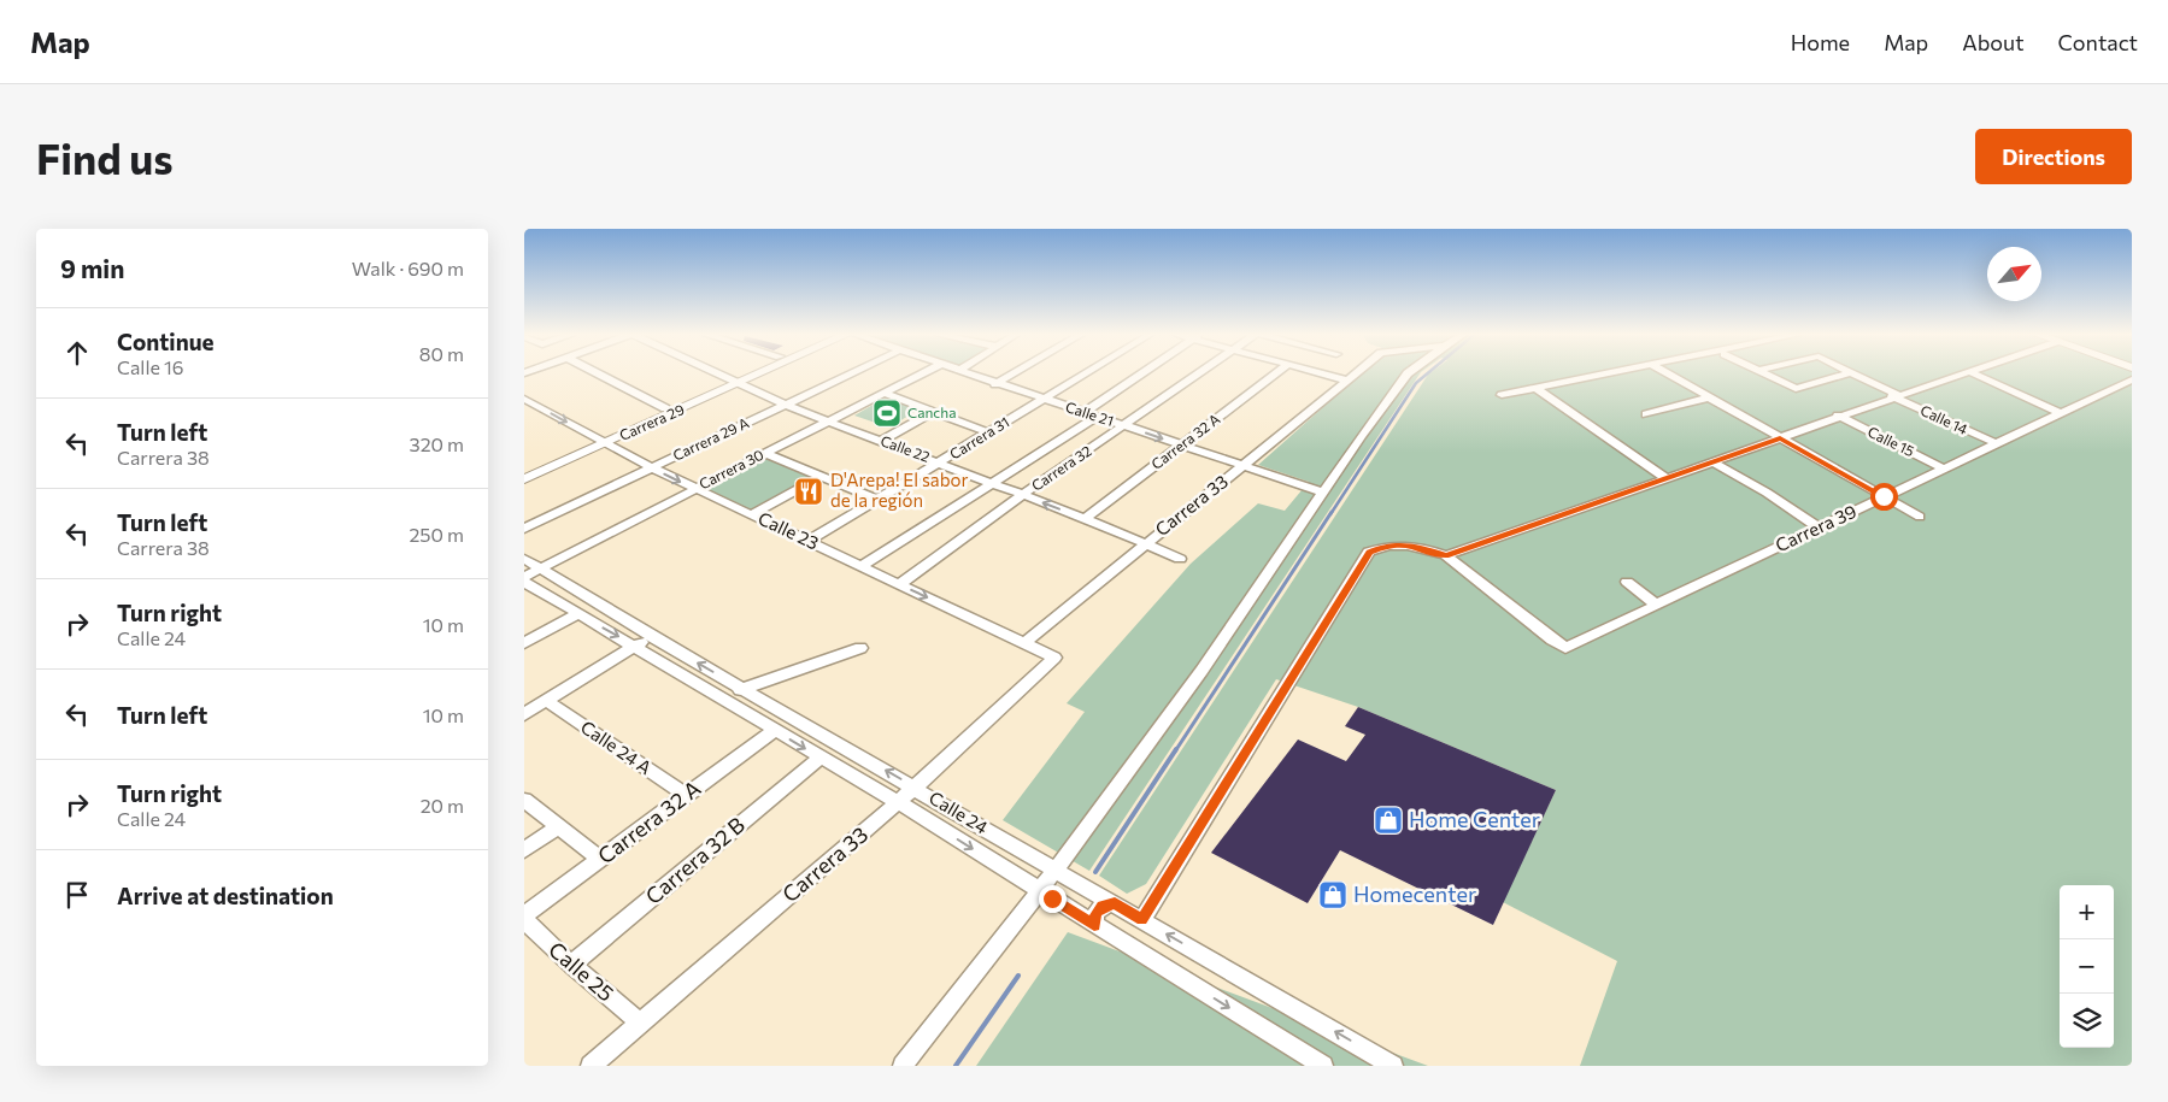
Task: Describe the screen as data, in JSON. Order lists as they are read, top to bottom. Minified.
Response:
{"streets":{"main road":["Carrera 29"],"street":["Calle 21","Calle 14","Carrera 31","Carrera 29 A","Carrera 32 A","Calle 15","Calle 22","Carrera 32","Carrera 30","Carrera 33","Carrera 39","Calle 23","Calle 24 A","Calle 24","Carrera 32 B","Calle 25"]},"crossings":[["Calle 21","Carrera 31"],["Calle 21","Carrera 32 A"],["Calle 21","Carrera 32"],["Calle 21","Carrera 33"],["Calle 14","Carrera 39"],["Carrera 29","Calle 22"],["Carrera 29","Calle 23"],["Carrera 31","Calle 22"],["Carrera 31","Calle 23"],["Carrera 29 A","Calle 22"],["Carrera 29 A","Calle 23"],["Carrera 32 A","Calle 22"],["Carrera 32 A","Calle 24 A"],["Carrera 32 A","Calle 24"],["Carrera 32 A","Calle 25"],["Calle 15","Carrera 39"],["Calle 22","Carrera 32"],["Calle 22","Carrera 30"],["Calle 22","Carrera 33"],["Carrera 32","Calle 23"],["Carrera 30","Calle 23"],["Carrera 30","Calle 24"],["Carrera 33","Calle 23"],["Carrera 33","Calle 24"],["Carrera 33","Calle 25"],["Calle 24","Carrera 32 B"],["Carrera 32 B","Calle 25"]],"one_way":["Calle 23"],"places":{"sports":["Cancha"],"restaurant":["D'Arepa! El sabor de la región"],"shop":["Home Center","Homecenter"]},"north":"top right","page":{"header":"Map","nav":["Home","Map","About","Contact"],"buttons":"Directions","title":"Find us","heading":["9 min","Walk · 690 m"],"list":[["Continue","Calle 16","80 m"],["Turn left","Carrera 38","320 m"],["Turn left","Carrera 38","250 m"],["Turn right","Calle 24","10 m"],["Turn left","10 m"],["Turn right","Calle 24","20 m"],"Arrive at destination"],"map_buttons":["+","−"]}}
